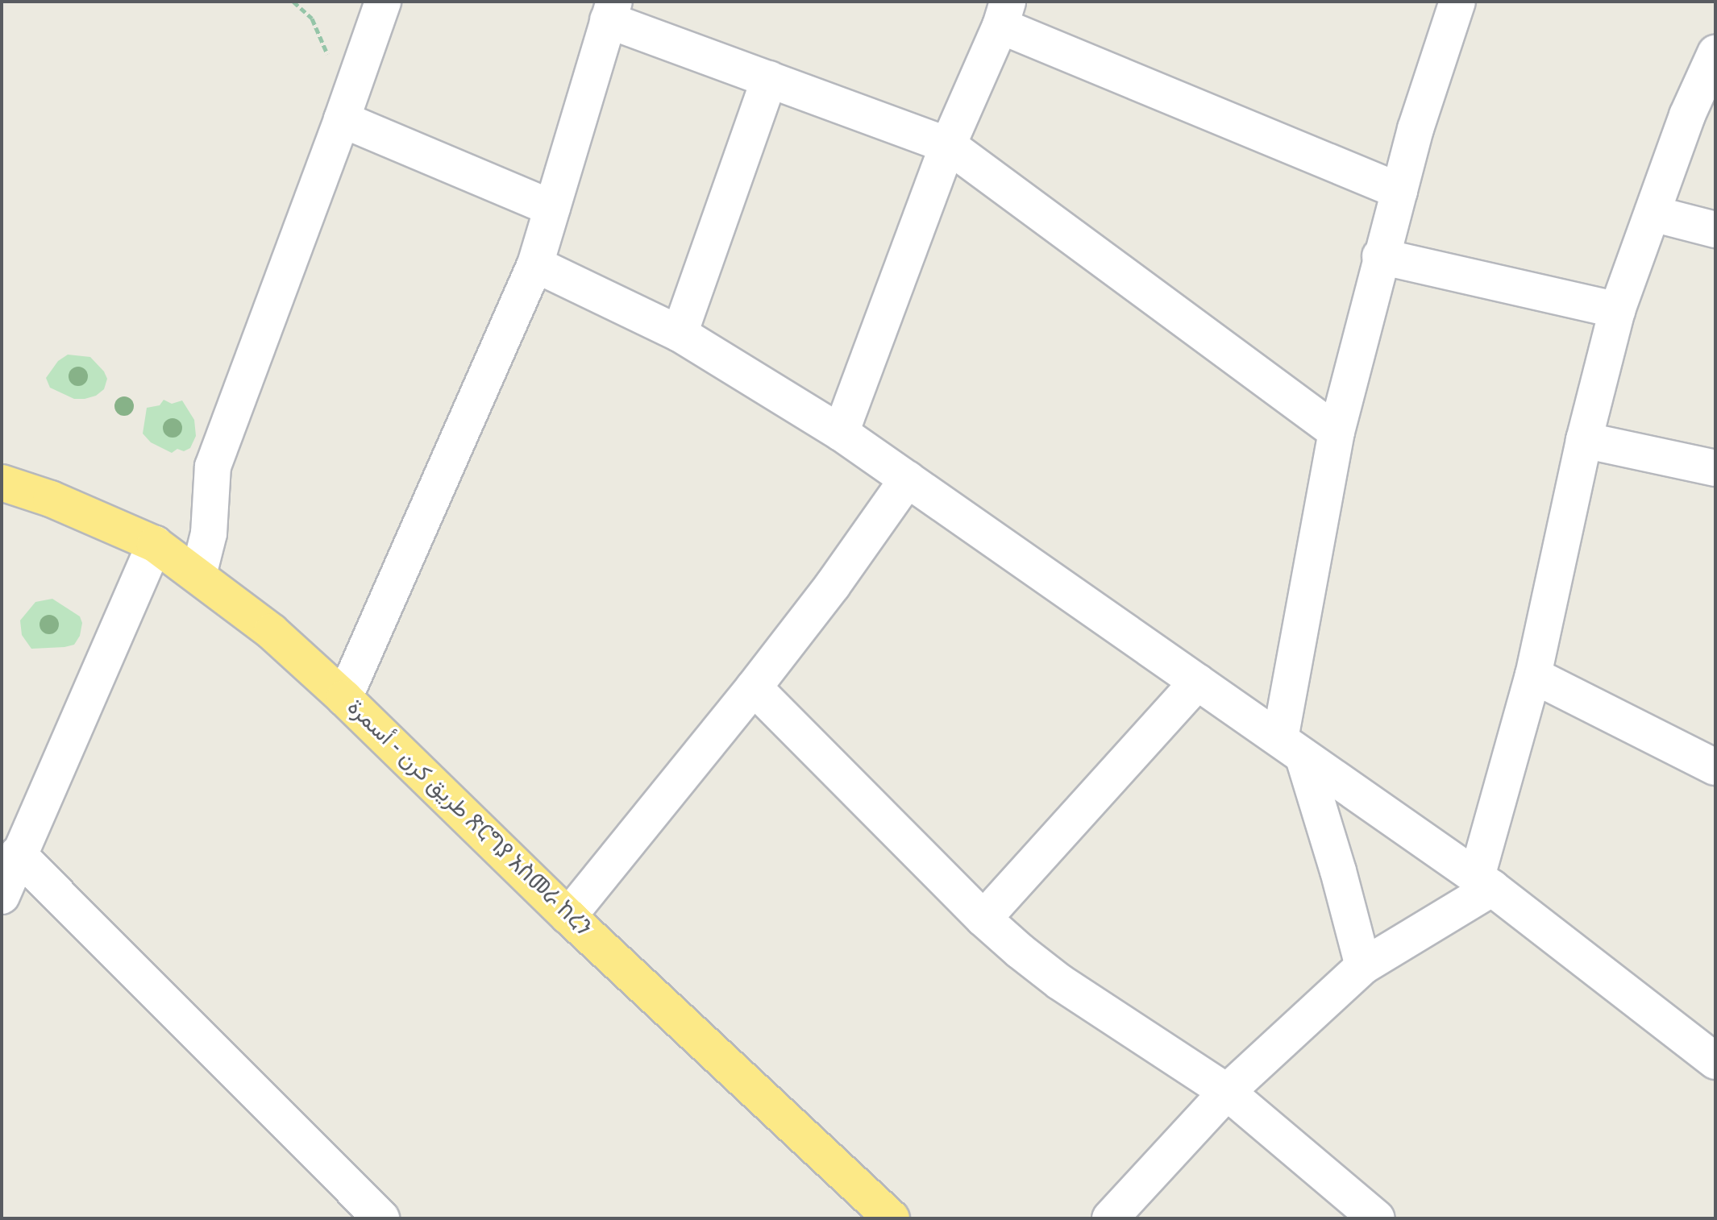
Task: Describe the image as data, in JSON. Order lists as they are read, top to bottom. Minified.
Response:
{"streets":{"highway":["طريق كرن - أسمرة ጽርግያ አስመራ ከረን"]}}
